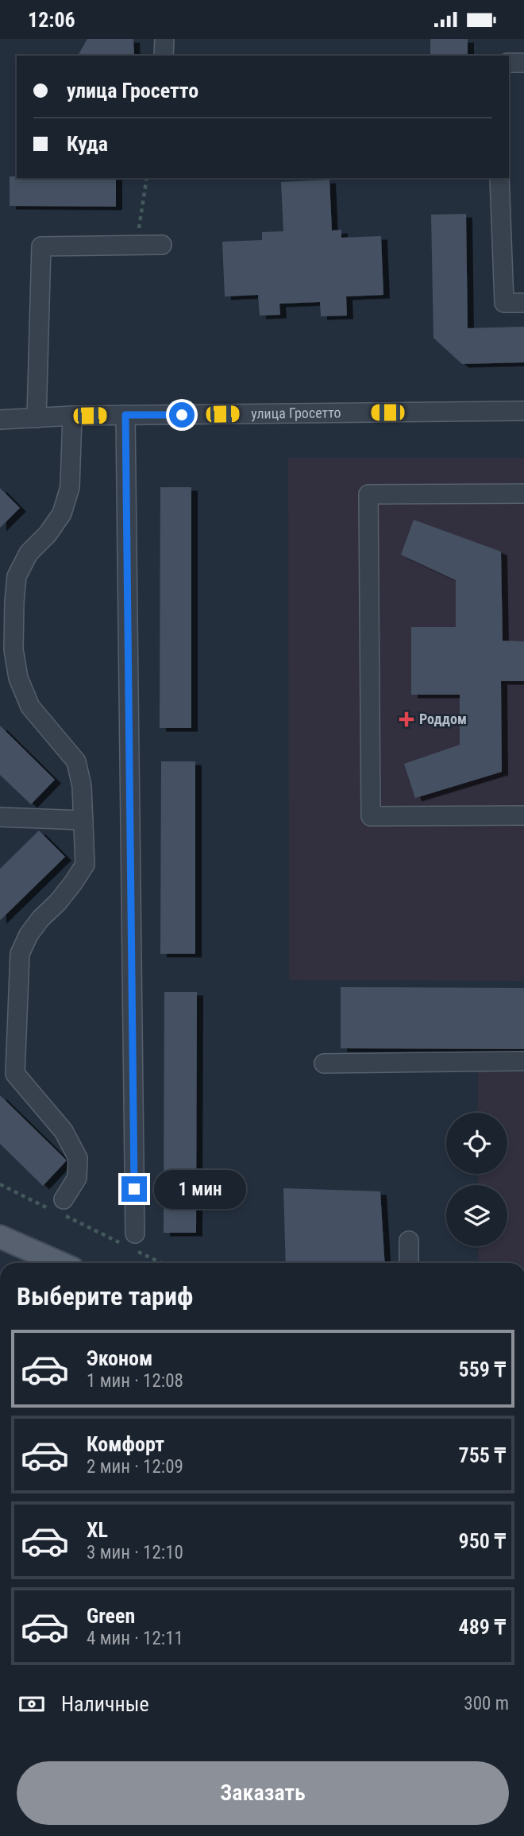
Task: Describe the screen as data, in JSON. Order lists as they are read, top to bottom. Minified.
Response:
{"streets":{"street":["улица Гросетто"]},"places":{"health":["Роддом"]},"page":{"status":"12:06","banner":["улица Гросетто","Куда"],"bubble":"1 мин","heading":"Выберите тариф","list":[{"name":"Эконом","note":"1 мин · 12:08","value":"559 ₸"},{"name":"Комфорт","note":"2 мин · 12:09","value":"755 ₸"},{"name":"XL","note":"3 мин · 12:10","value":"950 ₸"},{"name":"Green","note":"4 мин · 12:11","value":"489 ₸"}],"pay":["Наличные","300 m"],"buttons":"Заказать"}}
